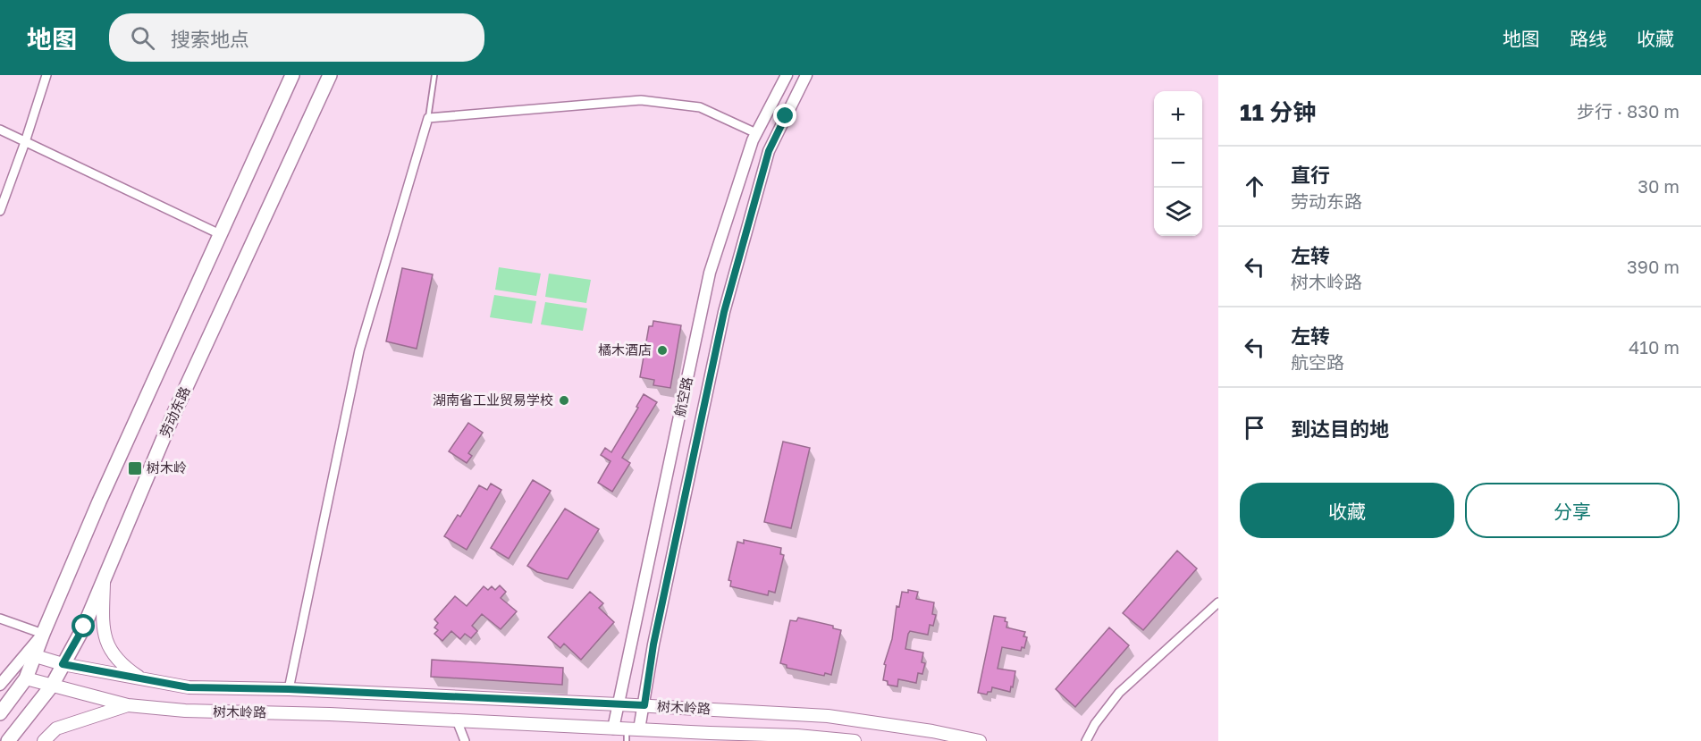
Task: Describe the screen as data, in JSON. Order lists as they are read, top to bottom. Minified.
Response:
{"streets":{"main road":["劳动东路","树木岭路"],"street":["航空路"]},"crossings":[["航空路","树木岭路"],["劳动东路","树木岭路"]],"places":{"other":["橘木酒店","湖南省工业贸易学校"],"transit":["树木岭"]},"page":{"header":"地图","search":"搜索地点","nav":["地图","路线","收藏"],"heading":["11 分钟","步行 · 830 m"],"map_buttons":["+","−"],"list":[["直行","劳动东路","30 m"],["左转","树木岭路","390 m"],["左转","航空路","410 m"],"到达目的地"],"buttons":["收藏","分享"]}}
